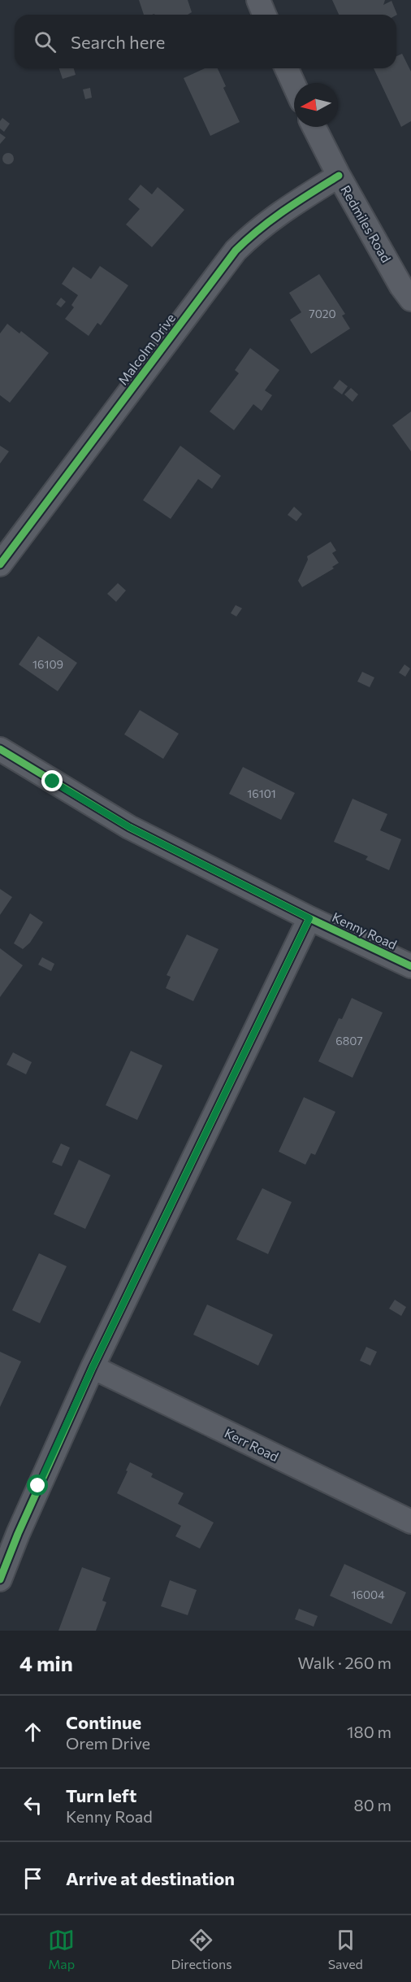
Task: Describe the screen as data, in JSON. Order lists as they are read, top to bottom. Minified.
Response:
{"streets":{"street":["Redmiles Road","Malcolm Drive","Kenny Road","Kerr Road"]},"crossings":[["Redmiles Road","Malcolm Drive"]],"house_numbers":["7020","16109","16101","6807","16004"],"north":"left","page":{"search":"Search here","heading":["4 min","Walk · 260 m"],"list":[["Continue","Orem Drive","180 m"],["Turn left","Kenny Road","80 m"],"Arrive at destination"],"nav":["Map","Directions","Saved"]}}
